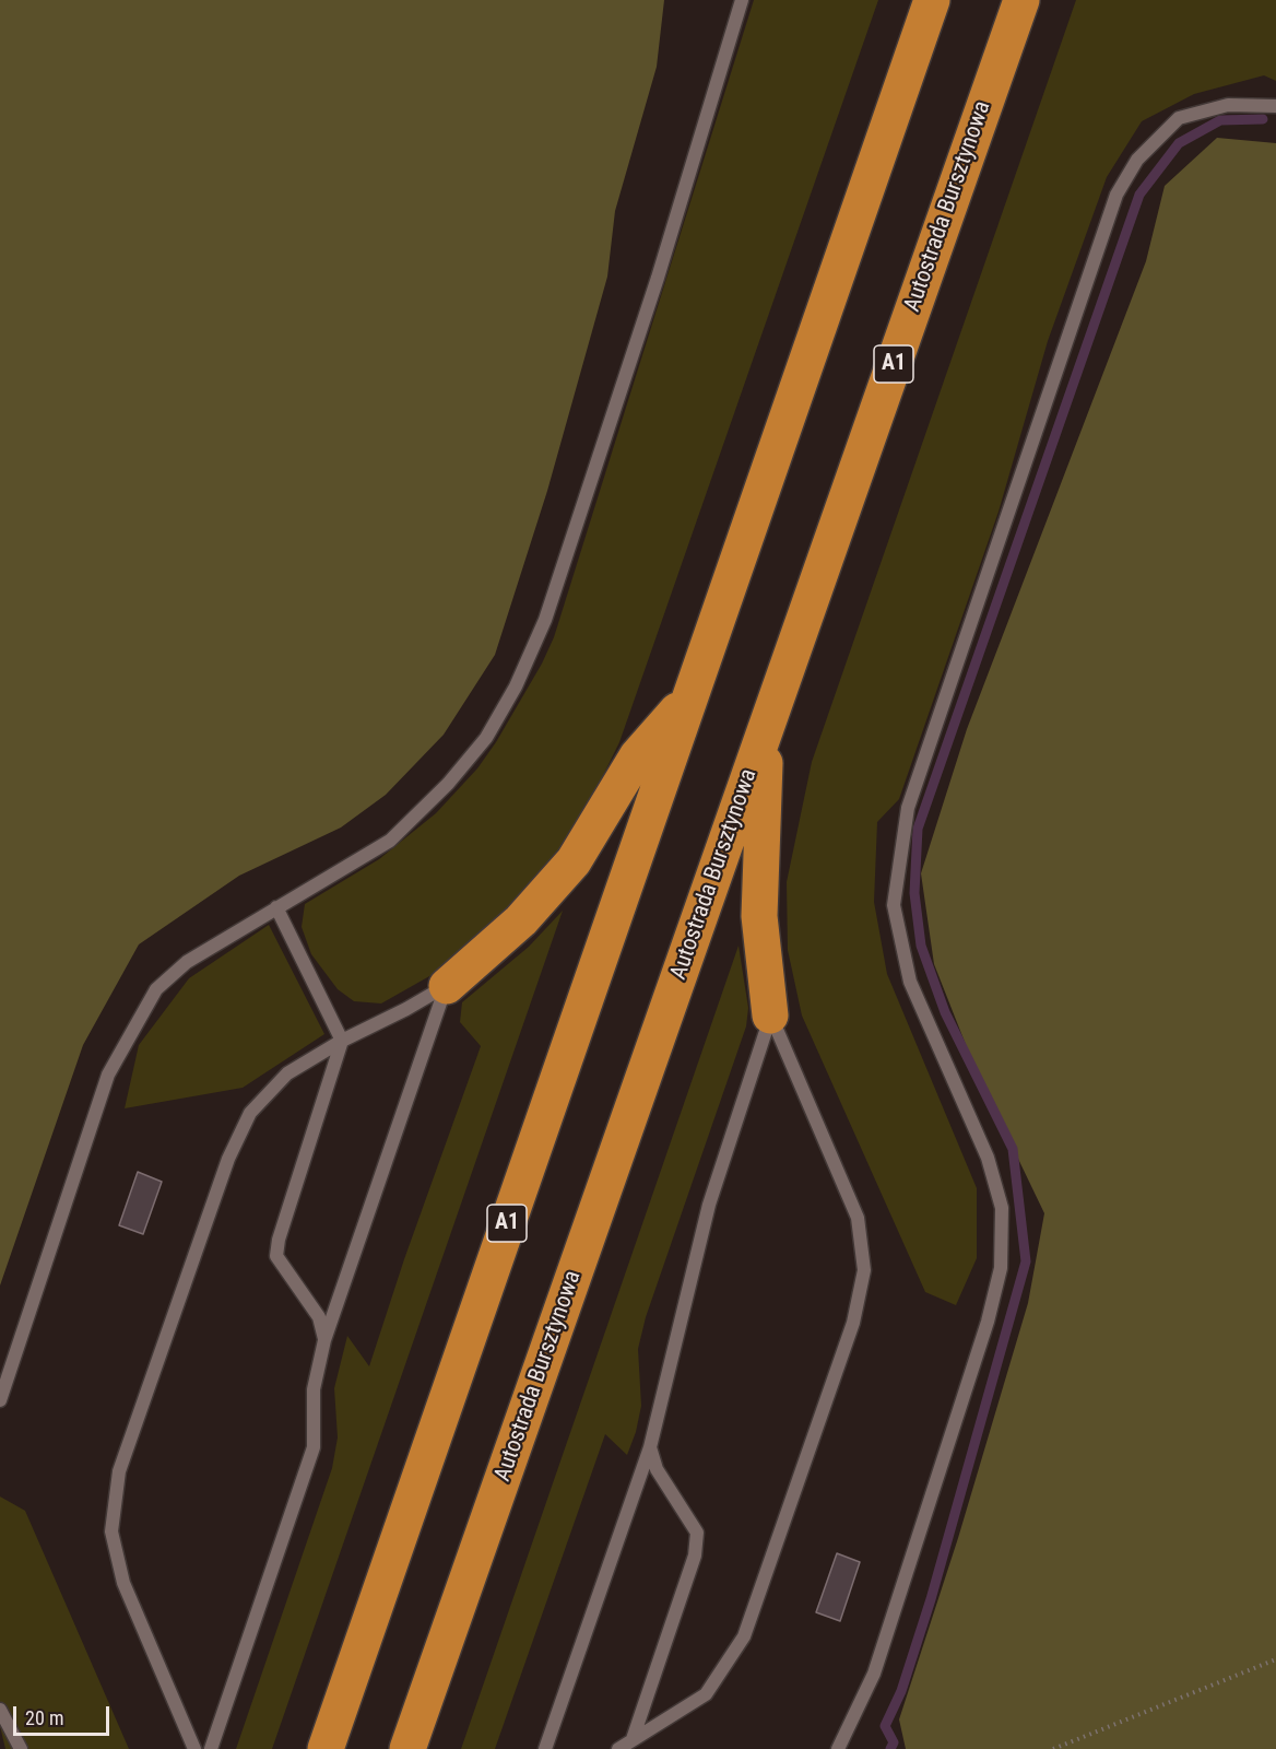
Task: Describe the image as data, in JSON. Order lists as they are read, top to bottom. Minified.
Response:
{"streets":{"highway":["Autostrada Bursztynowa","A1"]},"scale_bar":"20 m"}
